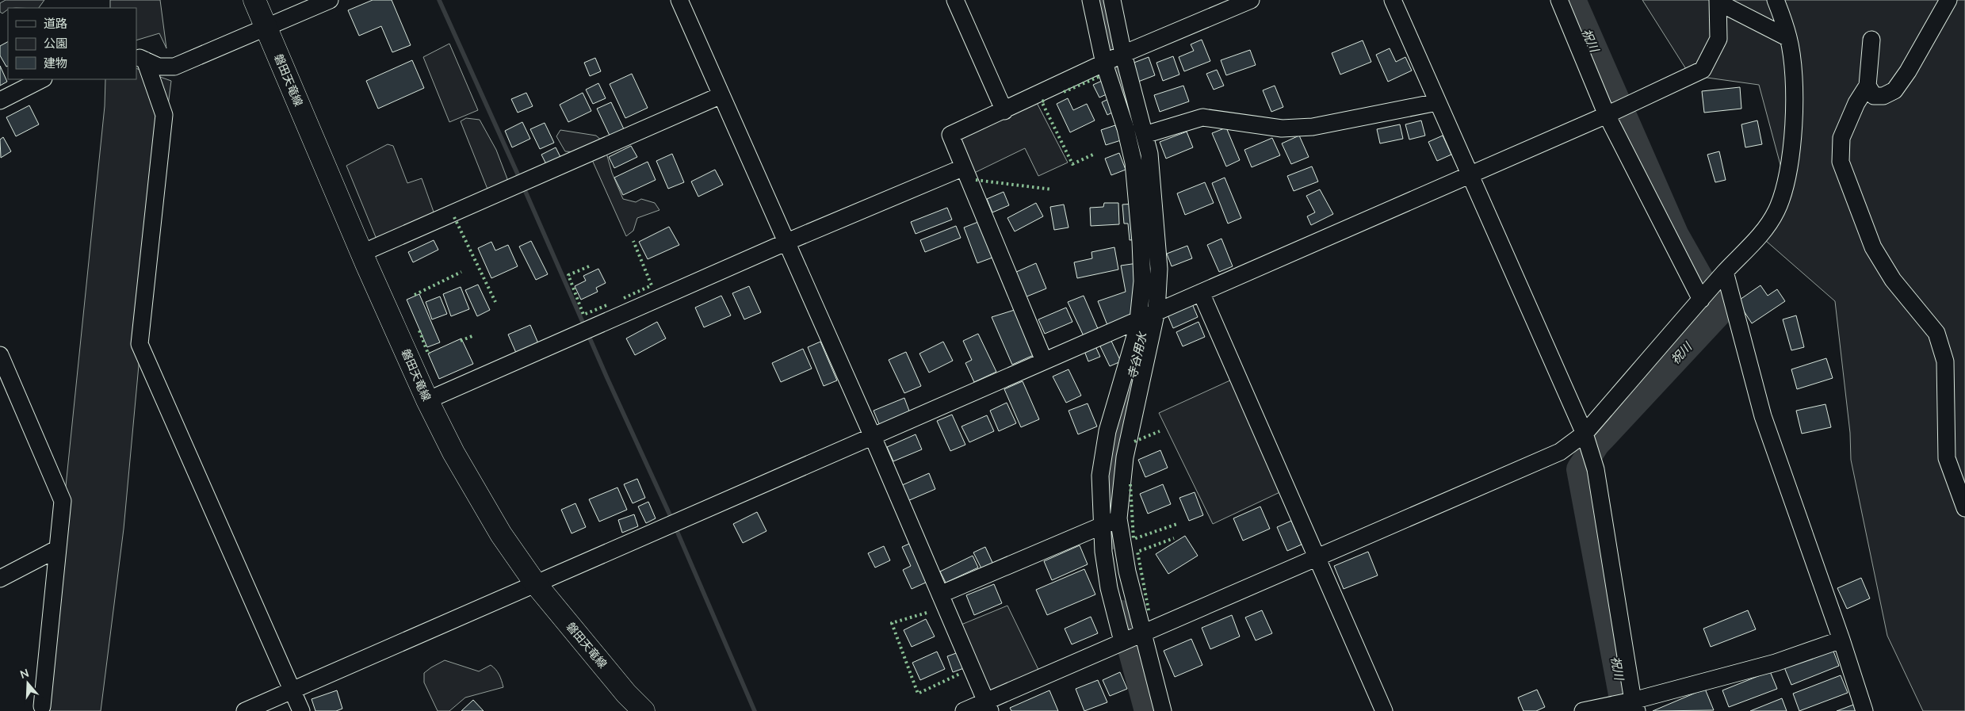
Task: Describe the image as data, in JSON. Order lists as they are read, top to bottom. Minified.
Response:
{"streets":{"main road":["磐田天竜線"]},"water":["祝川","寺谷用水"],"legend":["道路","公園","建物"],"north":"top"}
